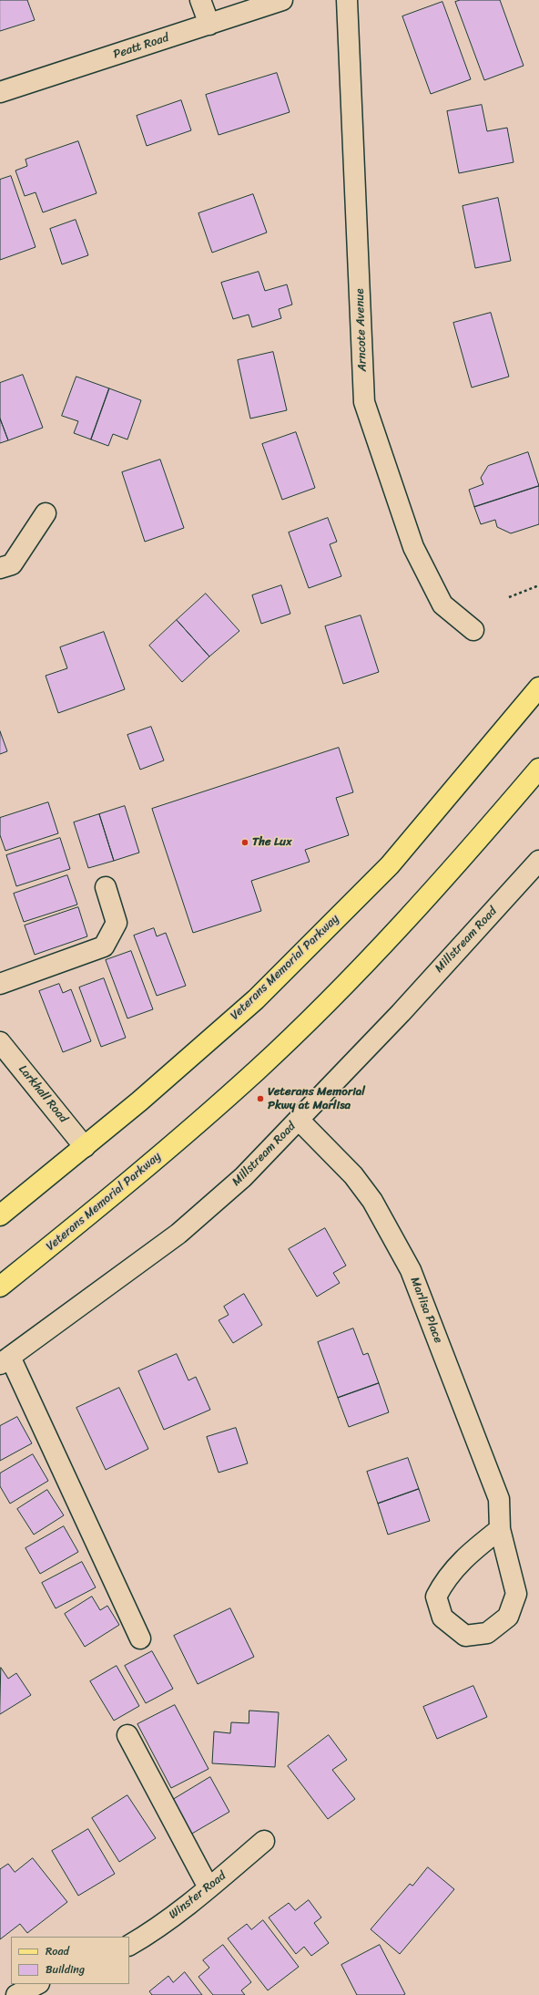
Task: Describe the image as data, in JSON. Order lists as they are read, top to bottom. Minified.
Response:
{"streets":{"main road":["Veterans Memorial Parkway"],"street":["Peatt Road","Arncote Avenue","Millstream Road","Larkhall Road","Marlisa Place","Winster Road"]},"crossings":[["Millstream Road","Marlisa Place"],["Veterans Memorial Parkway","Larkhall Road"]],"places":["The Lux","Veterans Memorial Pkwy at Marlisa"],"legend":["Road","Building"]}
